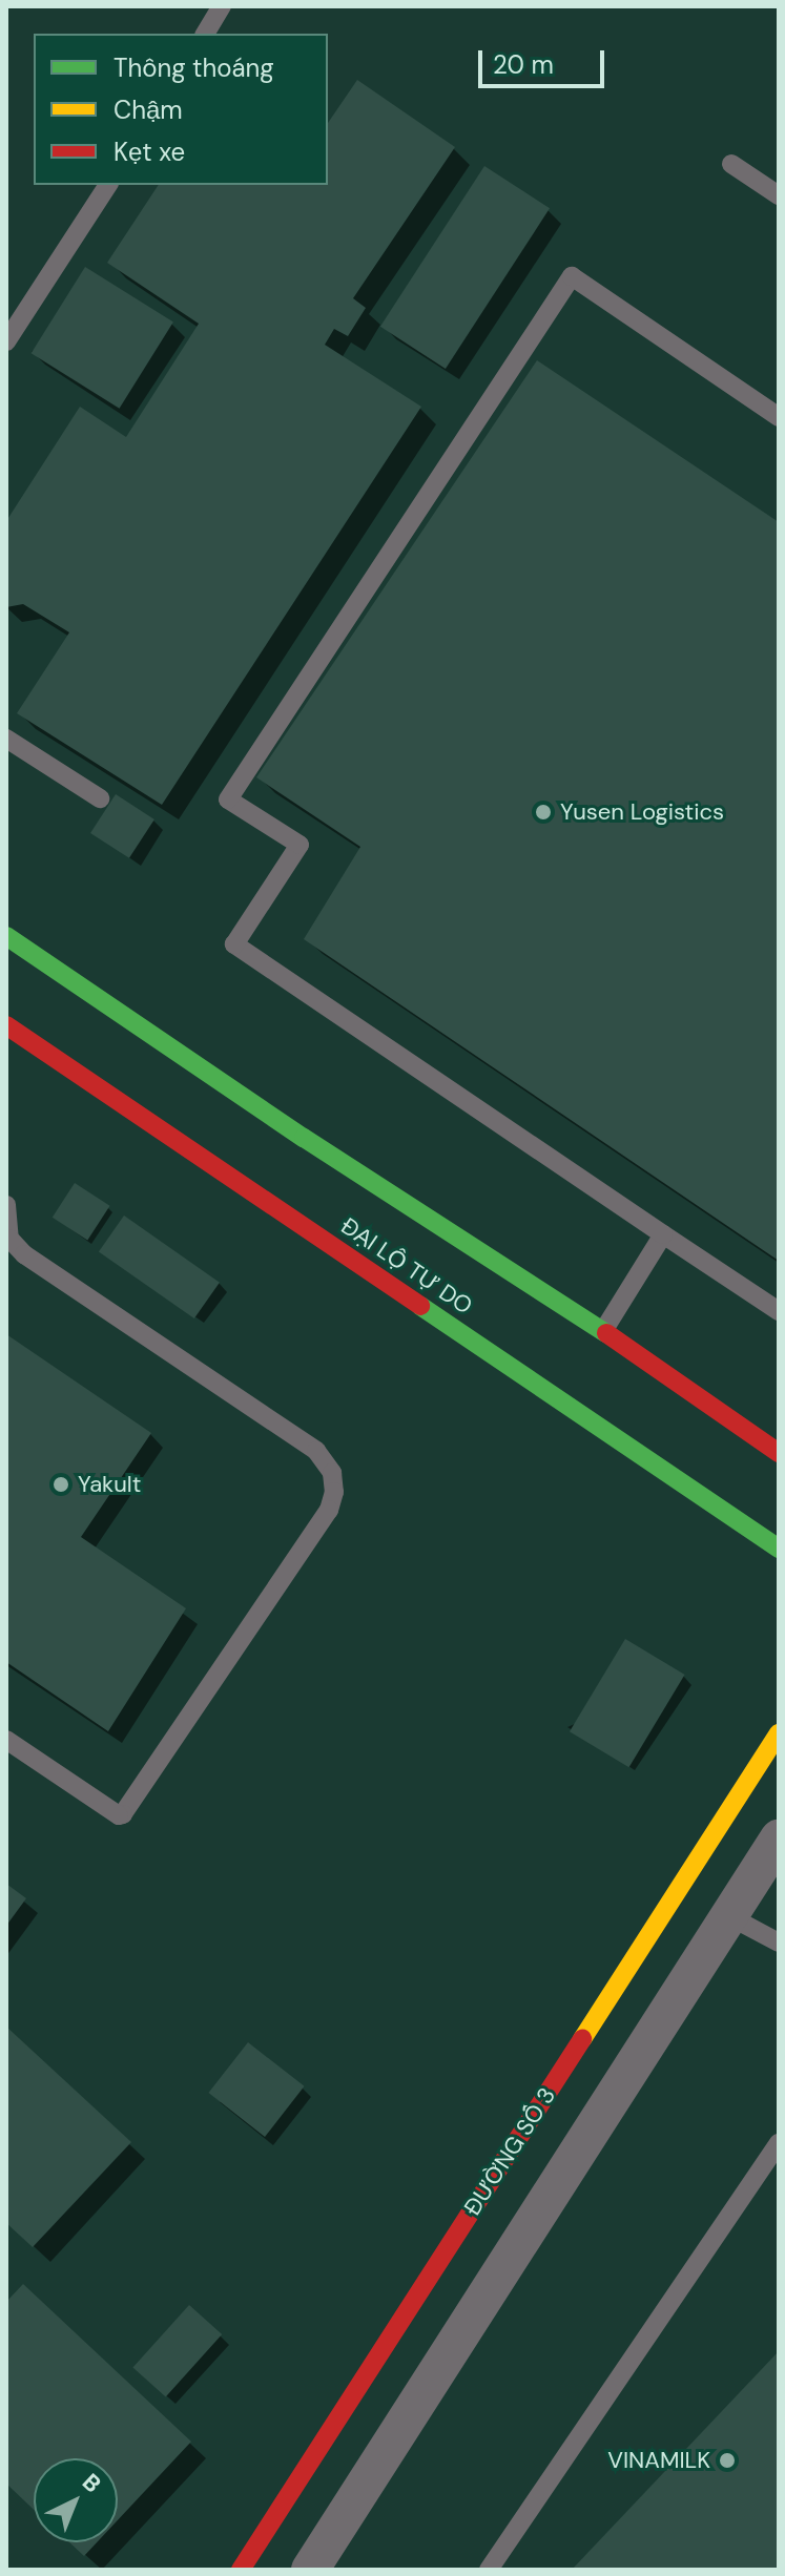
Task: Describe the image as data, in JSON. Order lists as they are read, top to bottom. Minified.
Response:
{"streets":{"street":["ĐẠI LỘ TỰ DO","ĐƯỜNG SỐ 3"]},"places":["Yusen Logistics","Yakult","VINAMILK"],"legend":["Thông thoáng","Chậm","Kẹt xe"],"scale_bar":"20 m","north":"top right"}
